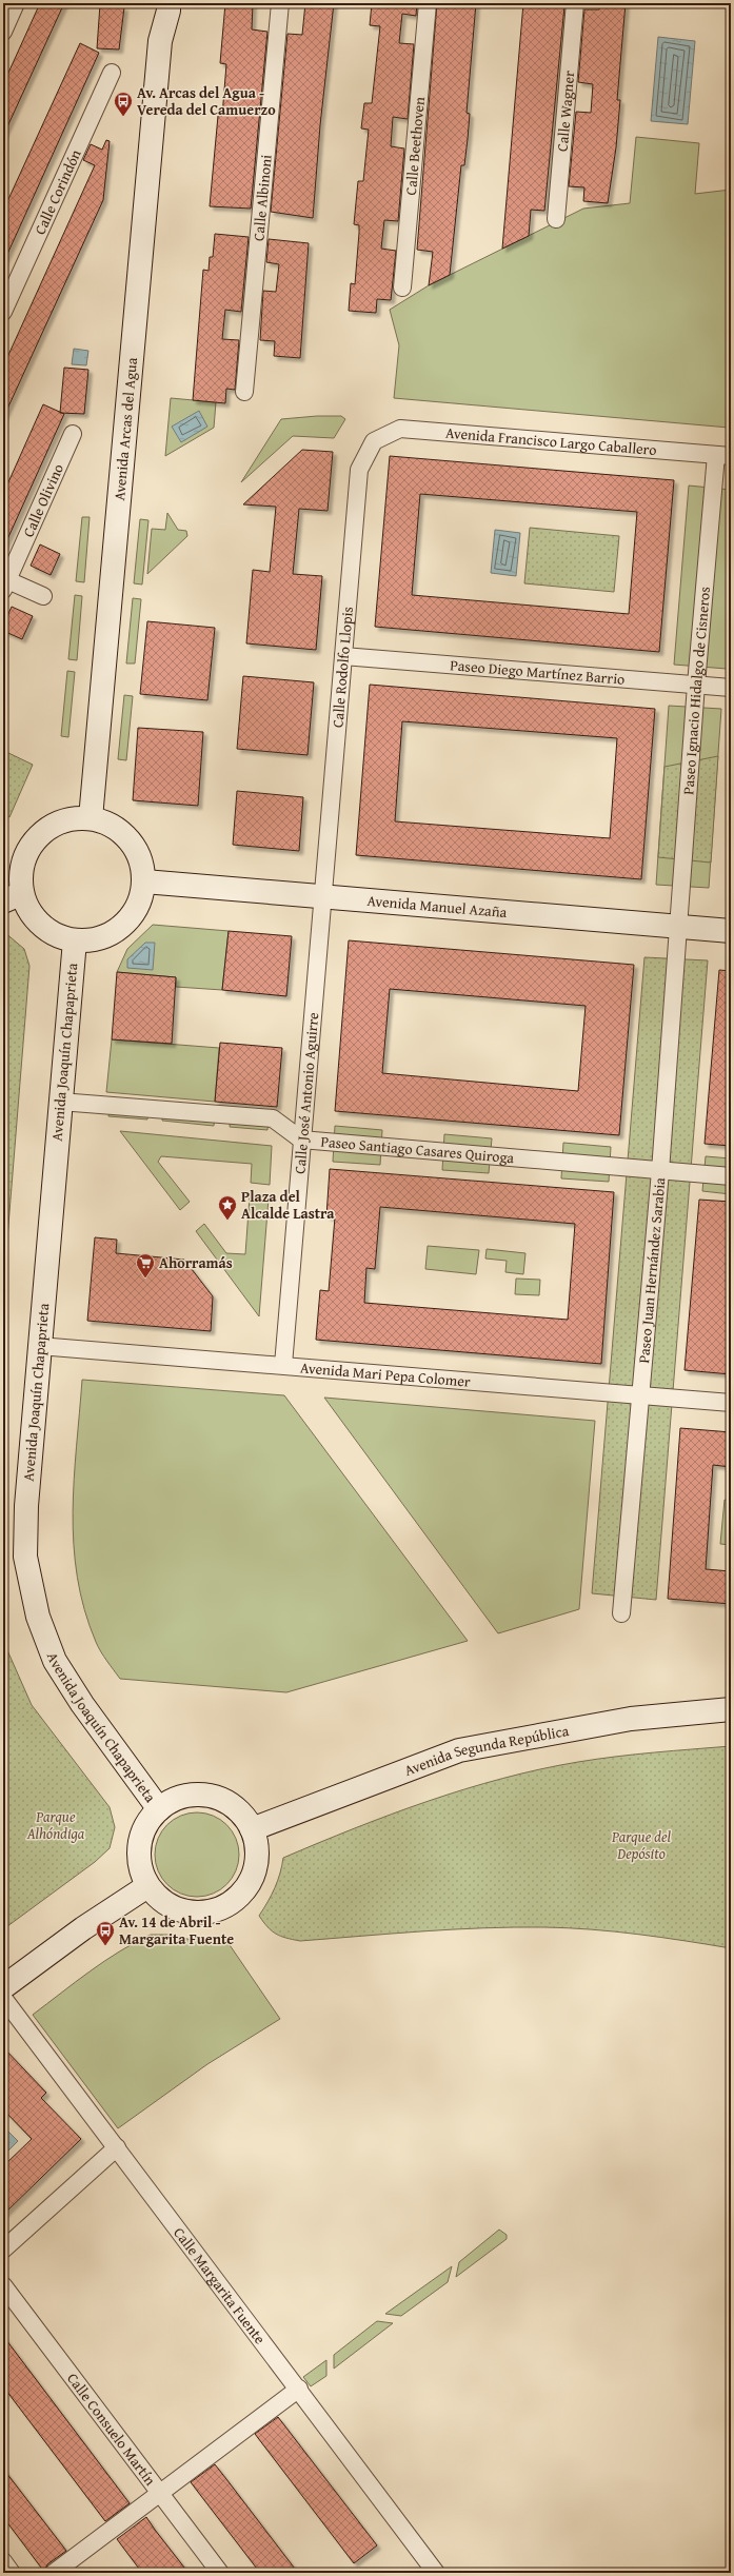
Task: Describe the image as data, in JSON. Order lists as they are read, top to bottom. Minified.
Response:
{"streets":{"street":["Calle Wagner","Calle Beethoven","Calle Corindón","Calle Albinoni","Avenida Arcas del Agua","Avenida Francisco Largo Caballero","Calle Olivino","Calle Rodolfo Llopis","Paseo Diego Martínez Barrio","Paseo Ignacio Hidalgo de Cisneros","Avenida Manuel Azaña","Avenida Joaquín Chapaprieta","Calle José Antonio Aguirre","Paseo Santiago Casares Quiroga","Paseo Juan Hernández Sarabia","Avenida Mari Pepa Colomer","Avenida Segunda República","Calle Margarita Fuente","Calle Consuelo Martín"]},"crossings":[["Avenida Arcas del Agua","Avenida Manuel Azaña"],["Avenida Arcas del Agua","Avenida Joaquín Chapaprieta"],["Avenida Francisco Largo Caballero","Calle Rodolfo Llopis"],["Avenida Francisco Largo Caballero","Paseo Ignacio Hidalgo de Cisneros"],["Calle Rodolfo Llopis","Paseo Diego Martínez Barrio"],["Calle Rodolfo Llopis","Avenida Manuel Azaña"],["Calle Rodolfo Llopis","Calle José Antonio Aguirre"],["Paseo Diego Martínez Barrio","Paseo Ignacio Hidalgo de Cisneros"],["Paseo Ignacio Hidalgo de Cisneros","Avenida Manuel Azaña"],["Paseo Ignacio Hidalgo de Cisneros","Paseo Juan Hernández Sarabia"],["Avenida Manuel Azaña","Avenida Joaquín Chapaprieta"],["Avenida Manuel Azaña","Calle José Antonio Aguirre"],["Avenida Manuel Azaña","Paseo Juan Hernández Sarabia"],["Avenida Joaquín Chapaprieta","Paseo Santiago Casares Quiroga"],["Avenida Joaquín Chapaprieta","Avenida Mari Pepa Colomer"],["Avenida Joaquín Chapaprieta","Avenida Segunda República"],["Calle José Antonio Aguirre","Paseo Santiago Casares Quiroga"],["Calle José Antonio Aguirre","Avenida Mari Pepa Colomer"],["Paseo Santiago Casares Quiroga","Paseo Juan Hernández Sarabia"],["Paseo Juan Hernández Sarabia","Avenida Mari Pepa Colomer"]],"parks":["Parque Alhóndiga","Parque del Depósito"],"places":{"bus stop":["Av. Arcas del Agua - Vereda del Camuerzo","Av. 14 de Abril - Margarita Fuente"],"place":["Plaza del Alcalde Lastra"],"supermarket":["Ahorramás"]}}
